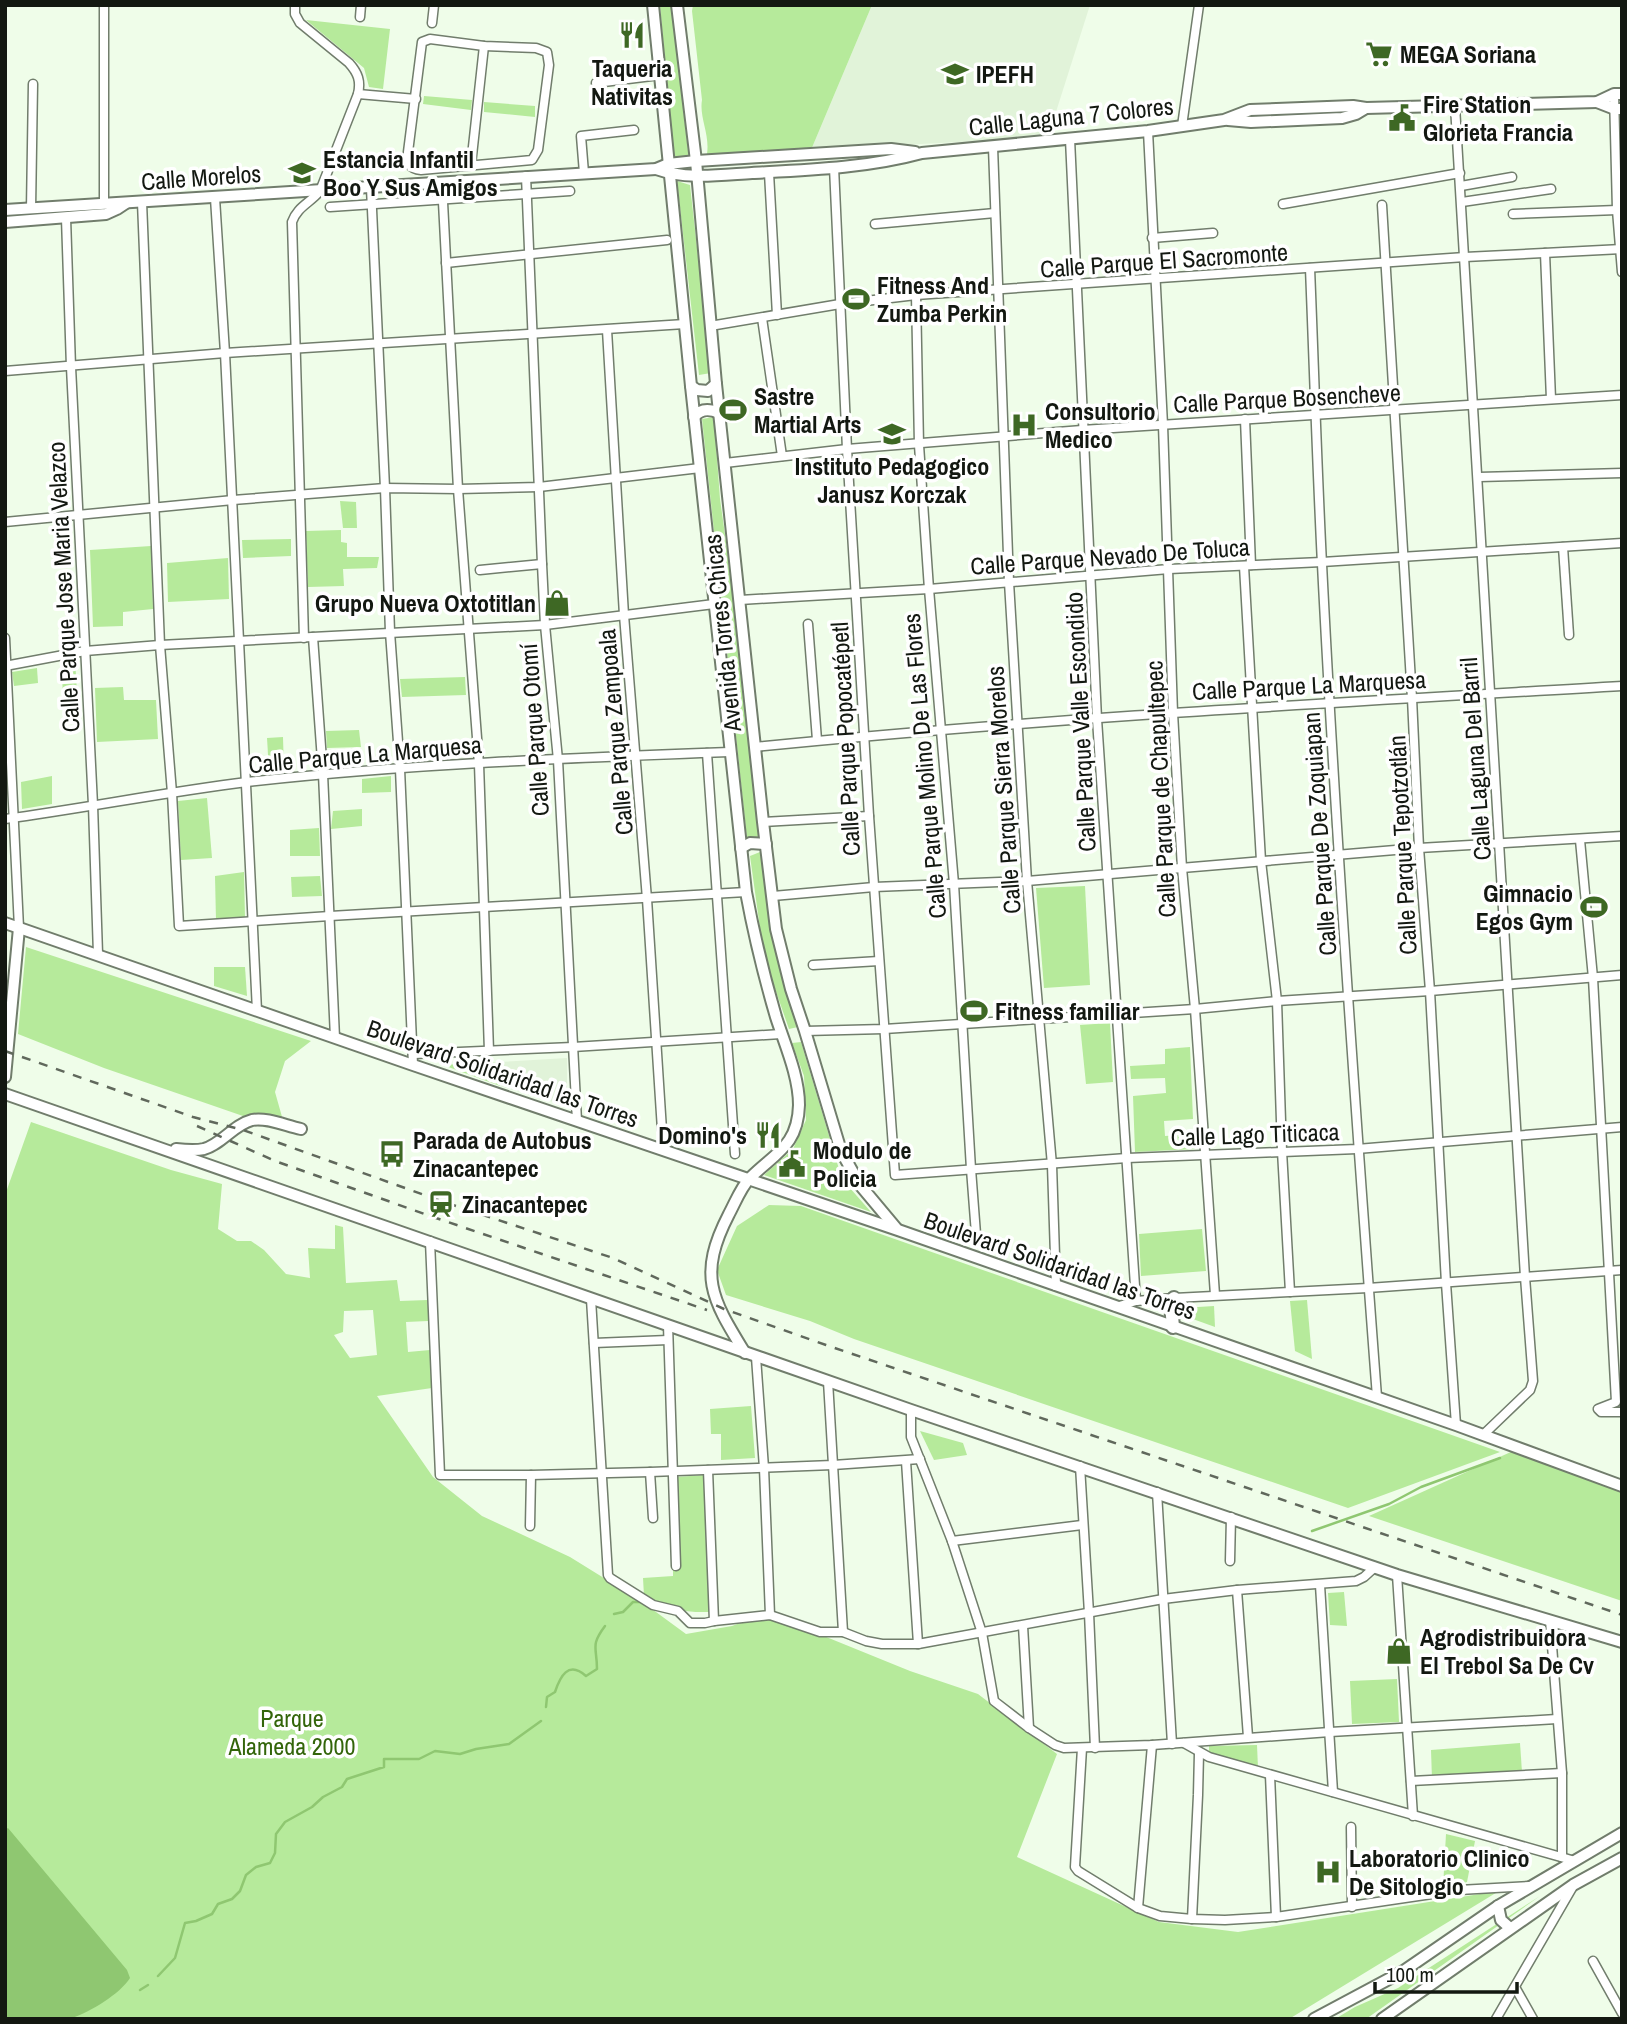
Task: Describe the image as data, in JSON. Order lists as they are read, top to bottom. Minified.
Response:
{"streets":{"main road":["Calle Laguna 7 Colores","Calle Morelos","Avenida Torres Chicas","Boulevard Solidaridad las Torres"],"street":["Calle Parque El Sacromonte","Calle Parque Bosencheve","Calle Parque Nevado De Toluca","Calle Parque Jose Maria Velazco","Calle Parque La Marquesa","Calle Parque Valle Escondido","Calle Parque Otomí","Calle Parque Zempoala","Calle Parque Popocatépetl","Calle Laguna Del Barril","Calle Parque Molino De Las Flores","Calle Parque de Chapultepec","Calle Parque Sierra Morelos","Calle Parque De Zoquiapan","Calle Parque Tepotzotlán","Calle Lago Titicaca"]},"crossings":[["Calle Laguna 7 Colores","Calle Morelos"],["Calle Laguna 7 Colores","Avenida Torres Chicas"],["Calle Laguna 7 Colores","Calle Parque Valle Escondido"],["Calle Laguna 7 Colores","Calle Parque Popocatépetl"],["Calle Laguna 7 Colores","Calle Laguna Del Barril"],["Calle Laguna 7 Colores","Calle Parque de Chapultepec"],["Calle Laguna 7 Colores","Calle Parque Sierra Morelos"],["Calle Morelos","Calle Parque Jose Maria Velazco"],["Calle Morelos","Avenida Torres Chicas"],["Calle Morelos","Calle Parque Otomí"],["Calle Parque El Sacromonte","Avenida Torres Chicas"],["Calle Parque El Sacromonte","Calle Parque Valle Escondido"],["Calle Parque El Sacromonte","Calle Parque Popocatépetl"],["Calle Parque El Sacromonte","Calle Laguna Del Barril"],["Calle Parque El Sacromonte","Calle Parque Molino De Las Flores"],["Calle Parque El Sacromonte","Calle Parque de Chapultepec"],["Calle Parque El Sacromonte","Calle Parque Sierra Morelos"],["Calle Parque El Sacromonte","Calle Parque De Zoquiapan"],["Calle Parque El Sacromonte","Calle Parque Tepotzotlán"],["Calle Parque Bosencheve","Avenida Torres Chicas"],["Calle Parque Bosencheve","Calle Parque Valle Escondido"],["Calle Parque Bosencheve","Calle Parque Popocatépetl"],["Calle Parque Bosencheve","Calle Laguna Del Barril"],["Calle Parque Bosencheve","Calle Parque Molino De Las Flores"],["Calle Parque Bosencheve","Calle Parque de Chapultepec"],["Calle Parque Bosencheve","Calle Parque Sierra Morelos"],["Calle Parque Bosencheve","Calle Parque De Zoquiapan"],["Calle Parque Bosencheve","Calle Parque Tepotzotlán"],["Calle Parque Nevado De Toluca","Avenida Torres Chicas"],["Calle Parque Nevado De Toluca","Calle Parque Valle Escondido"],["Calle Parque Nevado De Toluca","Calle Parque Popocatépetl"],["Calle Parque Nevado De Toluca","Calle Laguna Del Barril"],["Calle Parque Nevado De Toluca","Calle Parque Molino De Las Flores"],["Calle Parque Nevado De Toluca","Calle Parque de Chapultepec"],["Calle Parque Nevado De Toluca","Calle Parque Sierra Morelos"],["Calle Parque Nevado De Toluca","Calle Parque De Zoquiapan"],["Calle Parque Nevado De Toluca","Calle Parque Tepotzotlán"],["Calle Parque Jose Maria Velazco","Calle Parque La Marquesa"],["Calle Parque Jose Maria Velazco","Boulevard Solidaridad las Torres"],["Avenida Torres Chicas","Calle Parque La Marquesa"],["Avenida Torres Chicas","Boulevard Solidaridad las Torres"],["Calle Parque La Marquesa","Calle Parque Valle Escondido"],["Calle Parque La Marquesa","Calle Parque Otomí"],["Calle Parque La Marquesa","Calle Parque Zempoala"],["Calle Parque La Marquesa","Calle Parque Popocatépetl"],["Calle Parque La Marquesa","Calle Laguna Del Barril"],["Calle Parque La Marquesa","Calle Parque Molino De Las Flores"],["Calle Parque La Marquesa","Calle Parque de Chapultepec"],["Calle Parque La Marquesa","Calle Parque Sierra Morelos"],["Calle Parque La Marquesa","Calle Parque De Zoquiapan"],["Calle Parque La Marquesa","Calle Parque Tepotzotlán"],["Calle Parque Valle Escondido","Calle Lago Titicaca"],["Calle Parque Otomí","Boulevard Solidaridad las Torres"],["Calle Parque Popocatépetl","Calle Lago Titicaca"],["Calle Laguna Del Barril","Boulevard Solidaridad las Torres"],["Calle Laguna Del Barril","Calle Lago Titicaca"],["Calle Parque Molino De Las Flores","Calle Lago Titicaca"],["Calle Parque de Chapultepec","Calle Lago Titicaca"],["Calle Parque Sierra Morelos","Boulevard Solidaridad las Torres"],["Calle Parque Sierra Morelos","Calle Lago Titicaca"],["Calle Parque De Zoquiapan","Boulevard Solidaridad las Torres"],["Calle Parque De Zoquiapan","Calle Lago Titicaca"],["Calle Parque Tepotzotlán","Boulevard Solidaridad las Torres"],["Calle Parque Tepotzotlán","Calle Lago Titicaca"]],"parks":["Parque Alameda 2000"],"places":{"restaurant":["Taqueria Nativitas","Domino's"],"supermarket":["MEGA Soriana"],"school or university":["IPEFH","Estancia Infantil Boo Y Sus Amigos","Instituto Pedagogico Janusz Korczak"],"public building":["Fire Station Glorieta Francia","Modulo de Policia"],"sports":["Fitness And Zumba Perkin","Sastre Martial Arts","Gimnacio Egos Gym","Fitness familiar"],"hospital":["Consultorio Medico","Laboratorio Clinico De Sitologio"],"shop":["Grupo Nueva Oxtotitlan","Agrodistribuidora El Trebol Sa De Cv"],"bus stop":["Parada de Autobus Zinacantepec"],"station":["Zinacantepec"]},"scale_bar":"100 m"}
